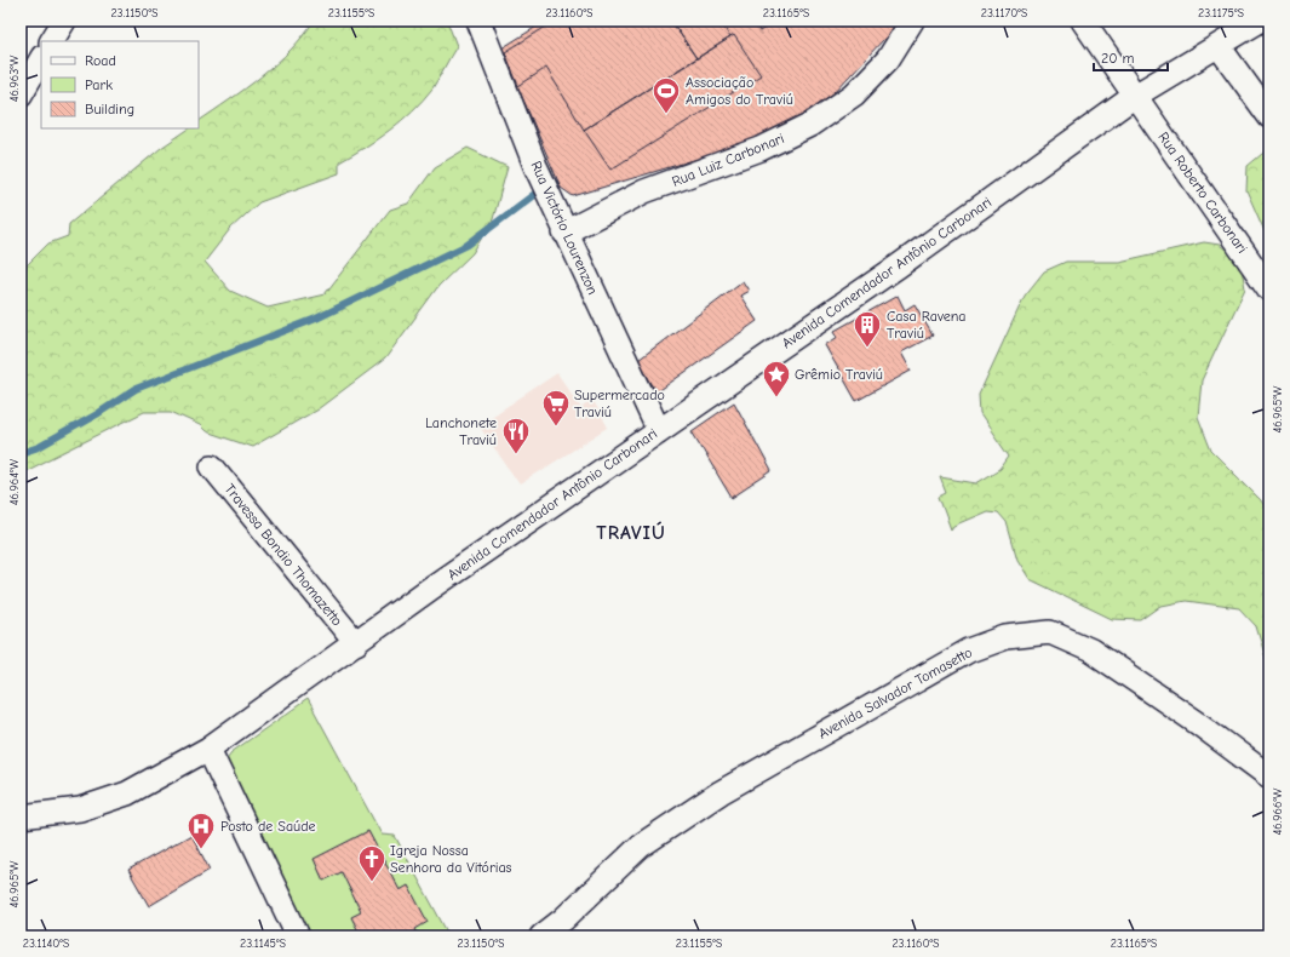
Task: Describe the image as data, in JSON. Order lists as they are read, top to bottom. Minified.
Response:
{"streets":{"street":["Rua Luiz Carbonari","Rua Roberto Carbonari","Rua Victório Lourenzon","Avenida Comendador Antônio Carbonari","Travessa Bondio Thomazetto","Avenida Salvador Tomasetto"]},"crossings":[["Rua Luiz Carbonari","Rua Victório Lourenzon"],["Rua Roberto Carbonari","Avenida Comendador Antônio Carbonari"],["Rua Victório Lourenzon","Avenida Comendador Antônio Carbonari"],["Avenida Comendador Antônio Carbonari","Travessa Bondio Thomazetto"]],"districts":["TRAVIÚ"],"places":{"sports":["Associação Amigos do Traviú"],"building":["Casa Ravena Traviú"],"place":["Grêmio Traviú"],"supermarket":["Supermercado Traviú"],"restaurant":["Lanchonete Traviú"],"hospital":["Posto de Saúde"],"church":["Igreja Nossa Senhora da Vitórias"]},"legend":["Road","Park","Building"],"scale_bar":"20 m","coordinates":["23.1150°S","23.1155°S","23.1160°S","23.1165°S","23.1170°S","23.1175°S","46.963°W","46.965°W","46.964°W","46.966°W","23.1140°S","23.1145°S"]}
